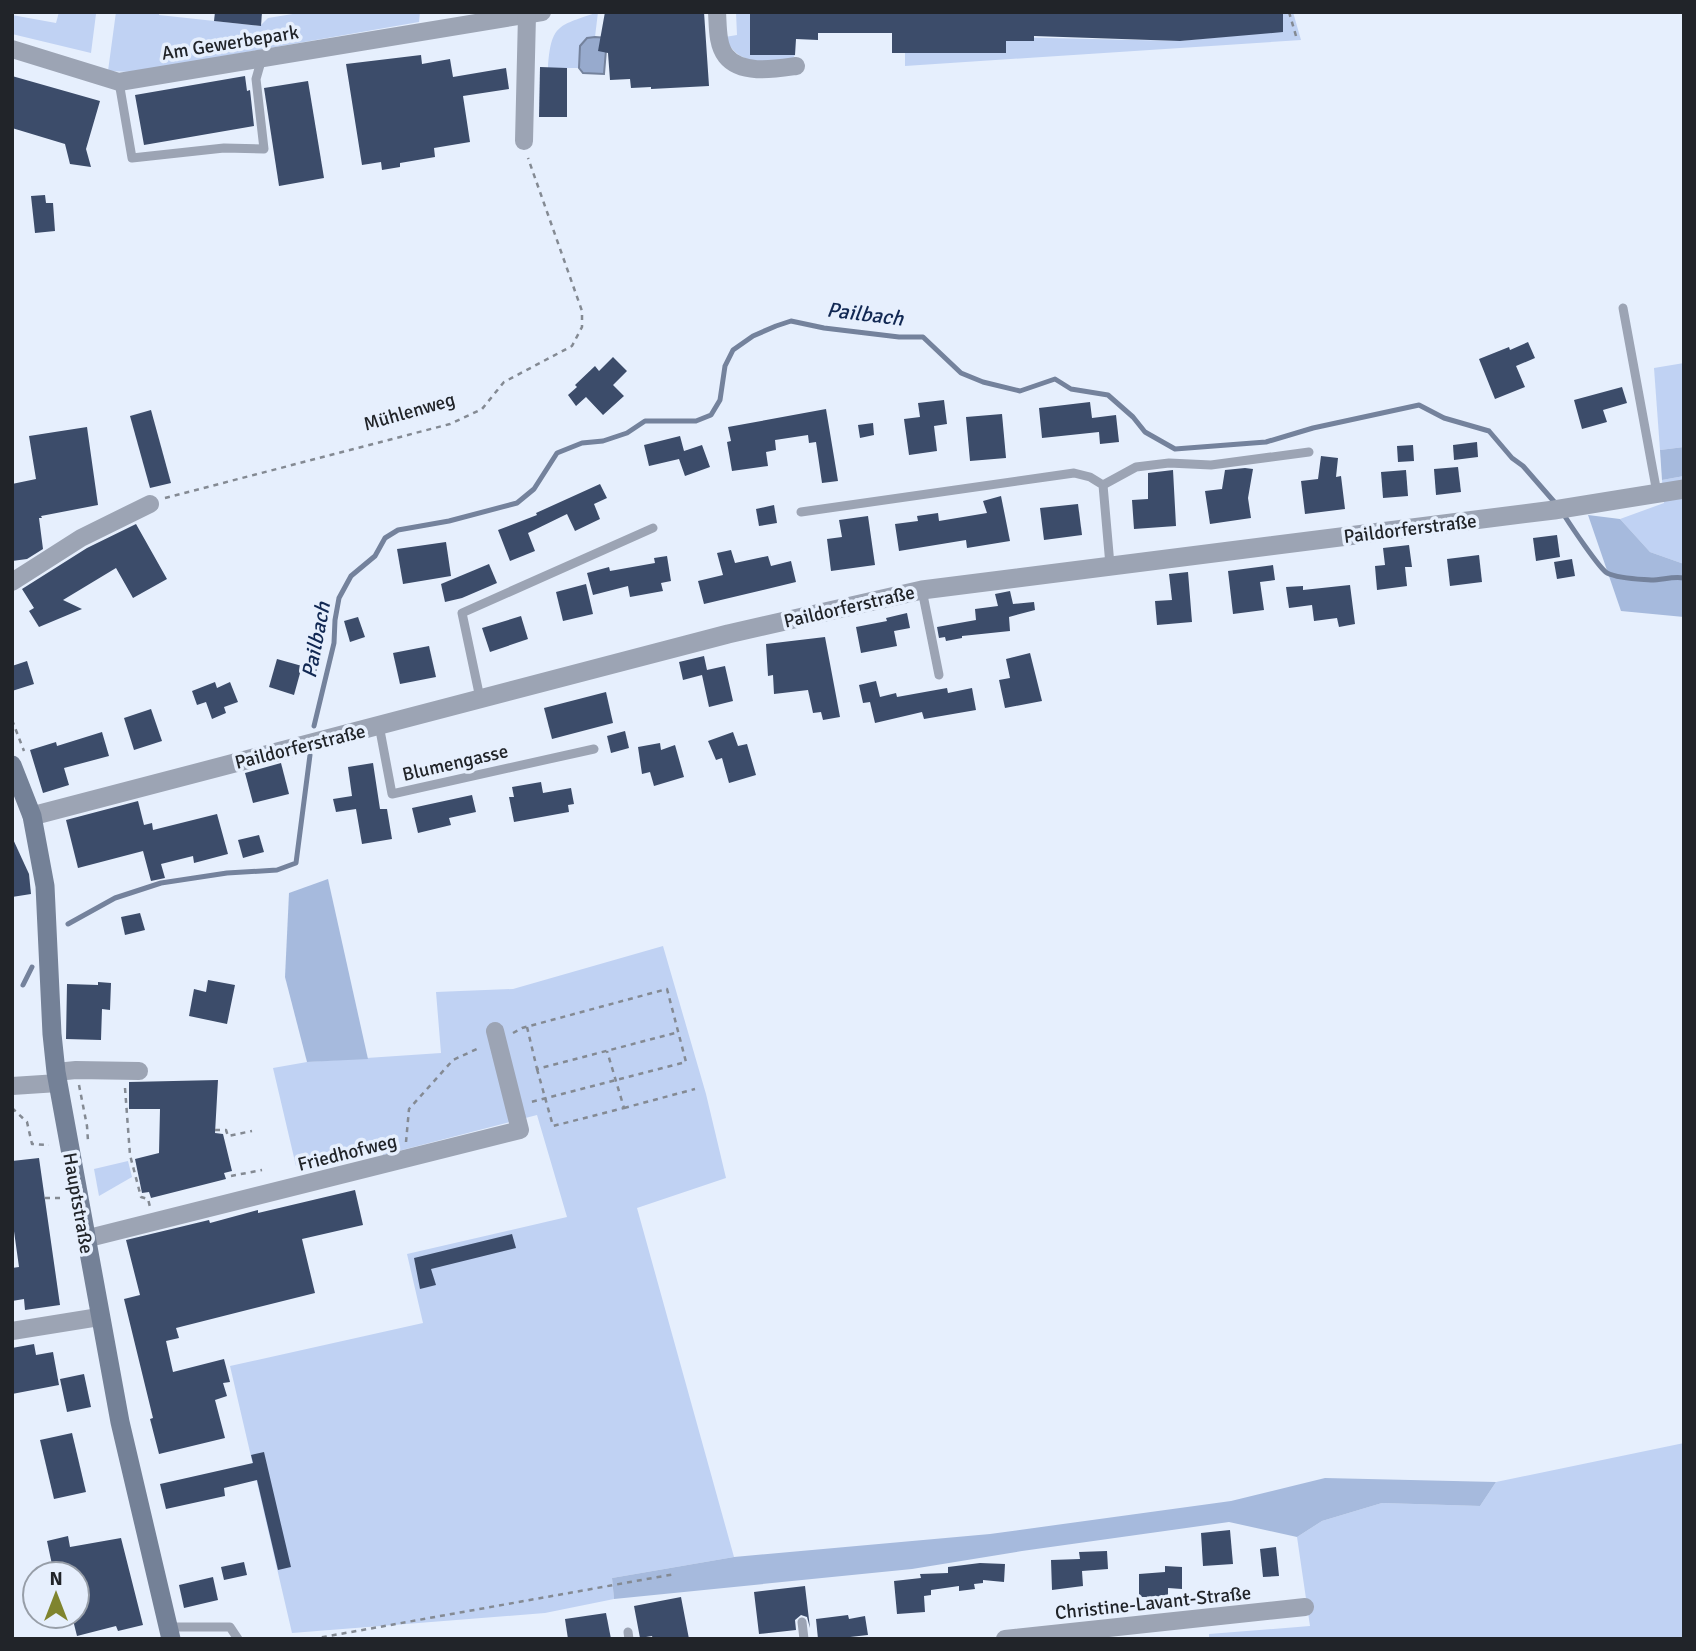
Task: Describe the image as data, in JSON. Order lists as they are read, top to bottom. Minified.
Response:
{"streets":{"main road":["Hauptstraße"],"street":["Am Gewerbepark","Paildorferstraße","Friedhofweg","Christine-Lavant-Straße"],"lane":["Blumengasse"],"path":["Mühlenweg"]},"crossings":[["Paildorferstraße","Blumengasse"],["Paildorferstraße","Hauptstraße"],["Friedhofweg","Hauptstraße"]],"water":["Pailbach"],"north":"top"}
